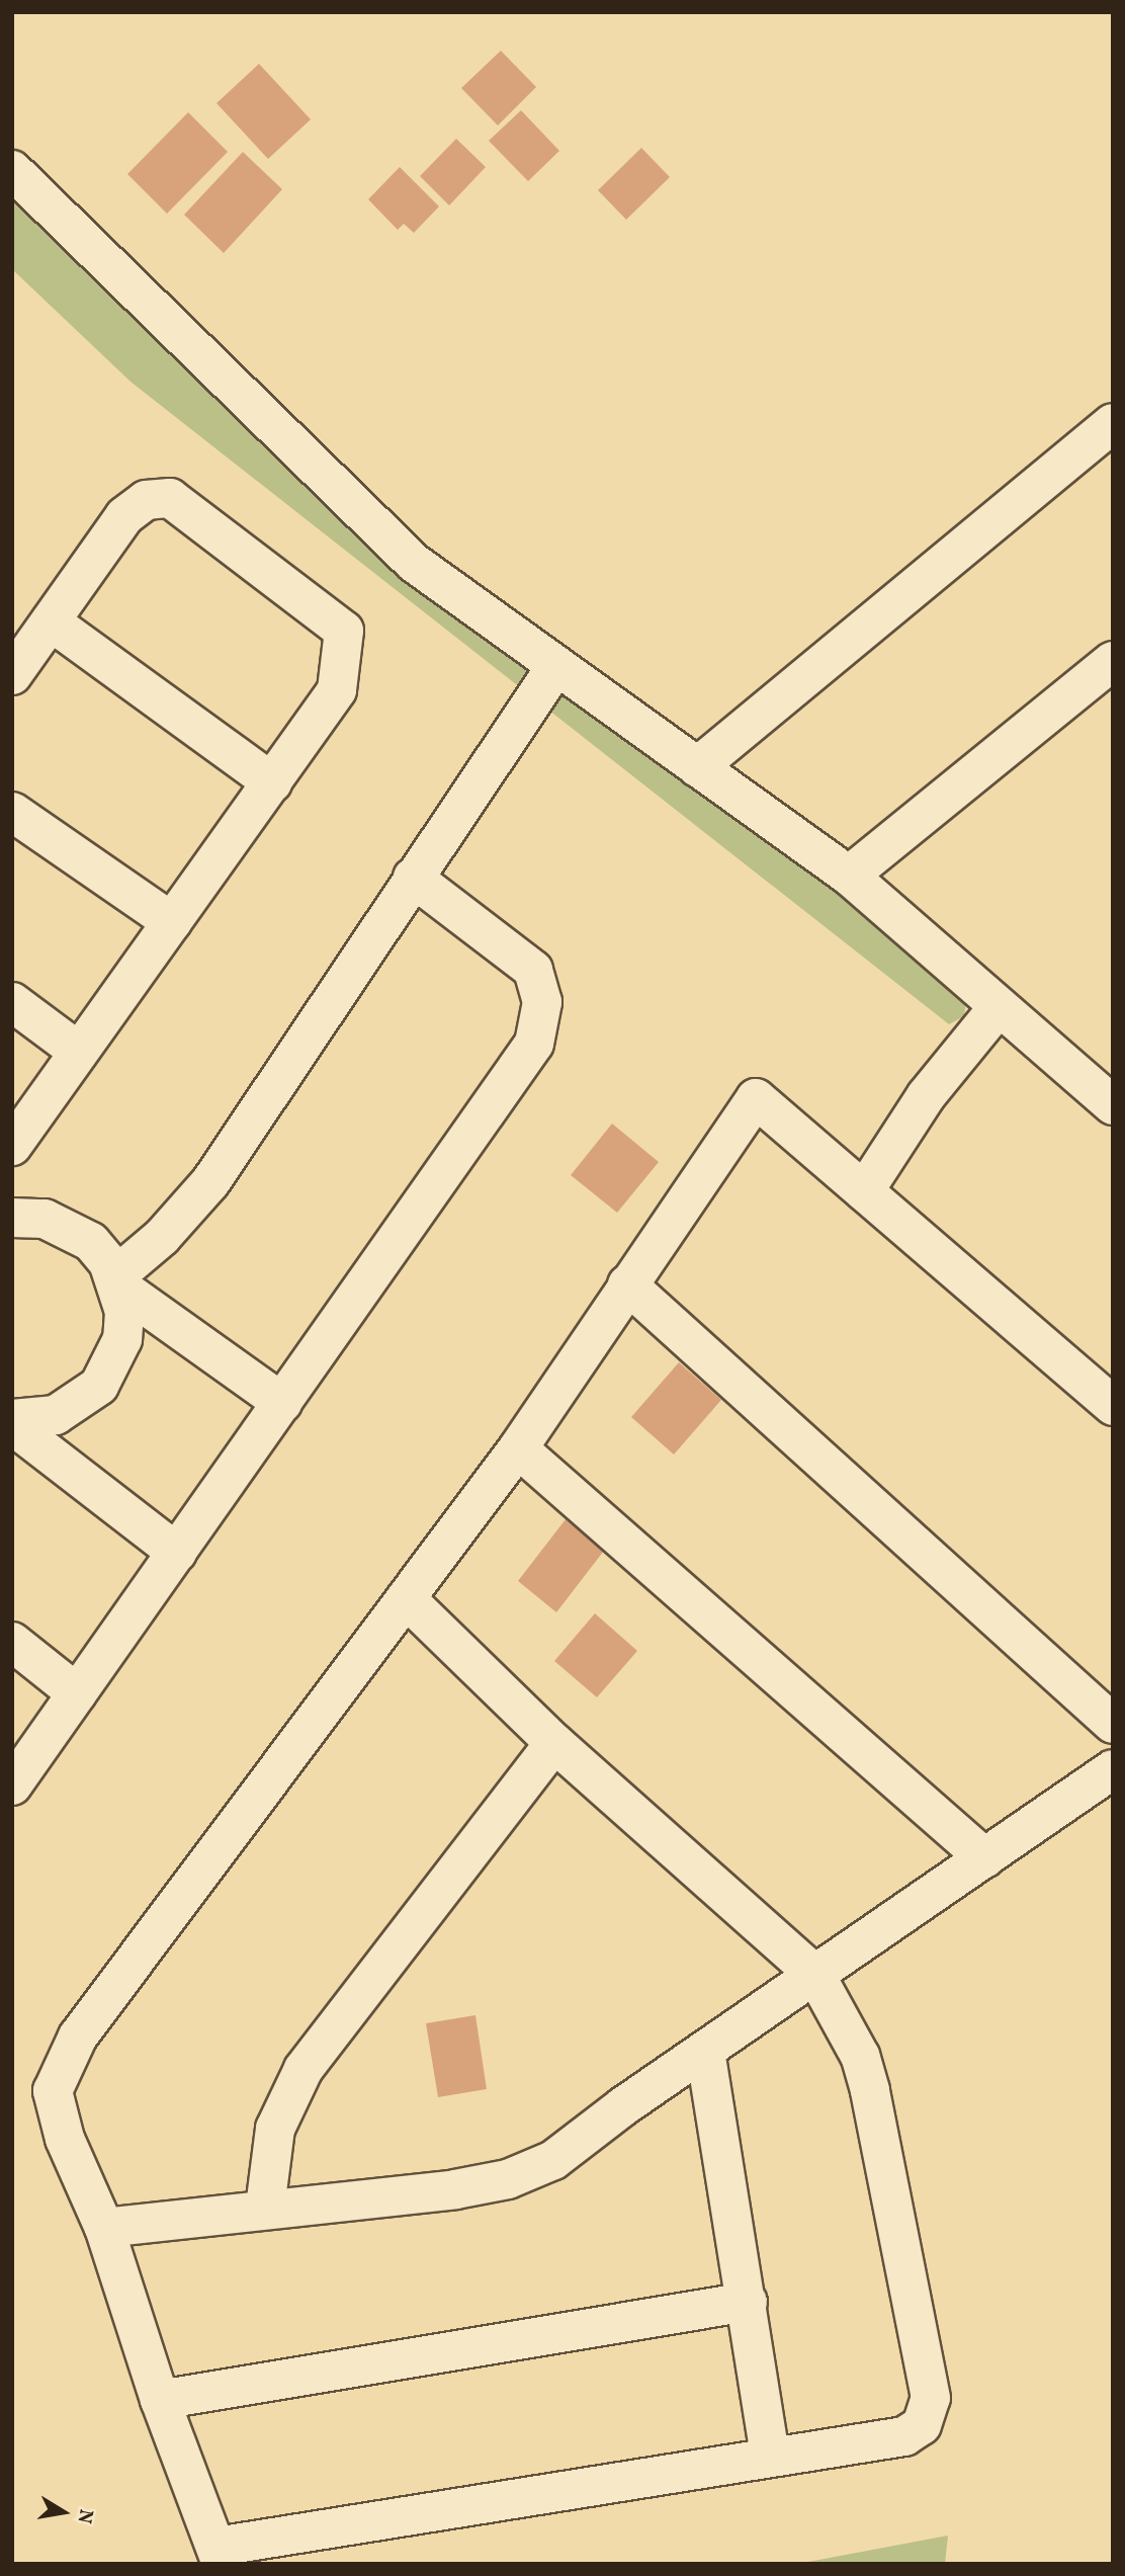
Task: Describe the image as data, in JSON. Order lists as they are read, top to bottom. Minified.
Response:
{"north":"right"}
